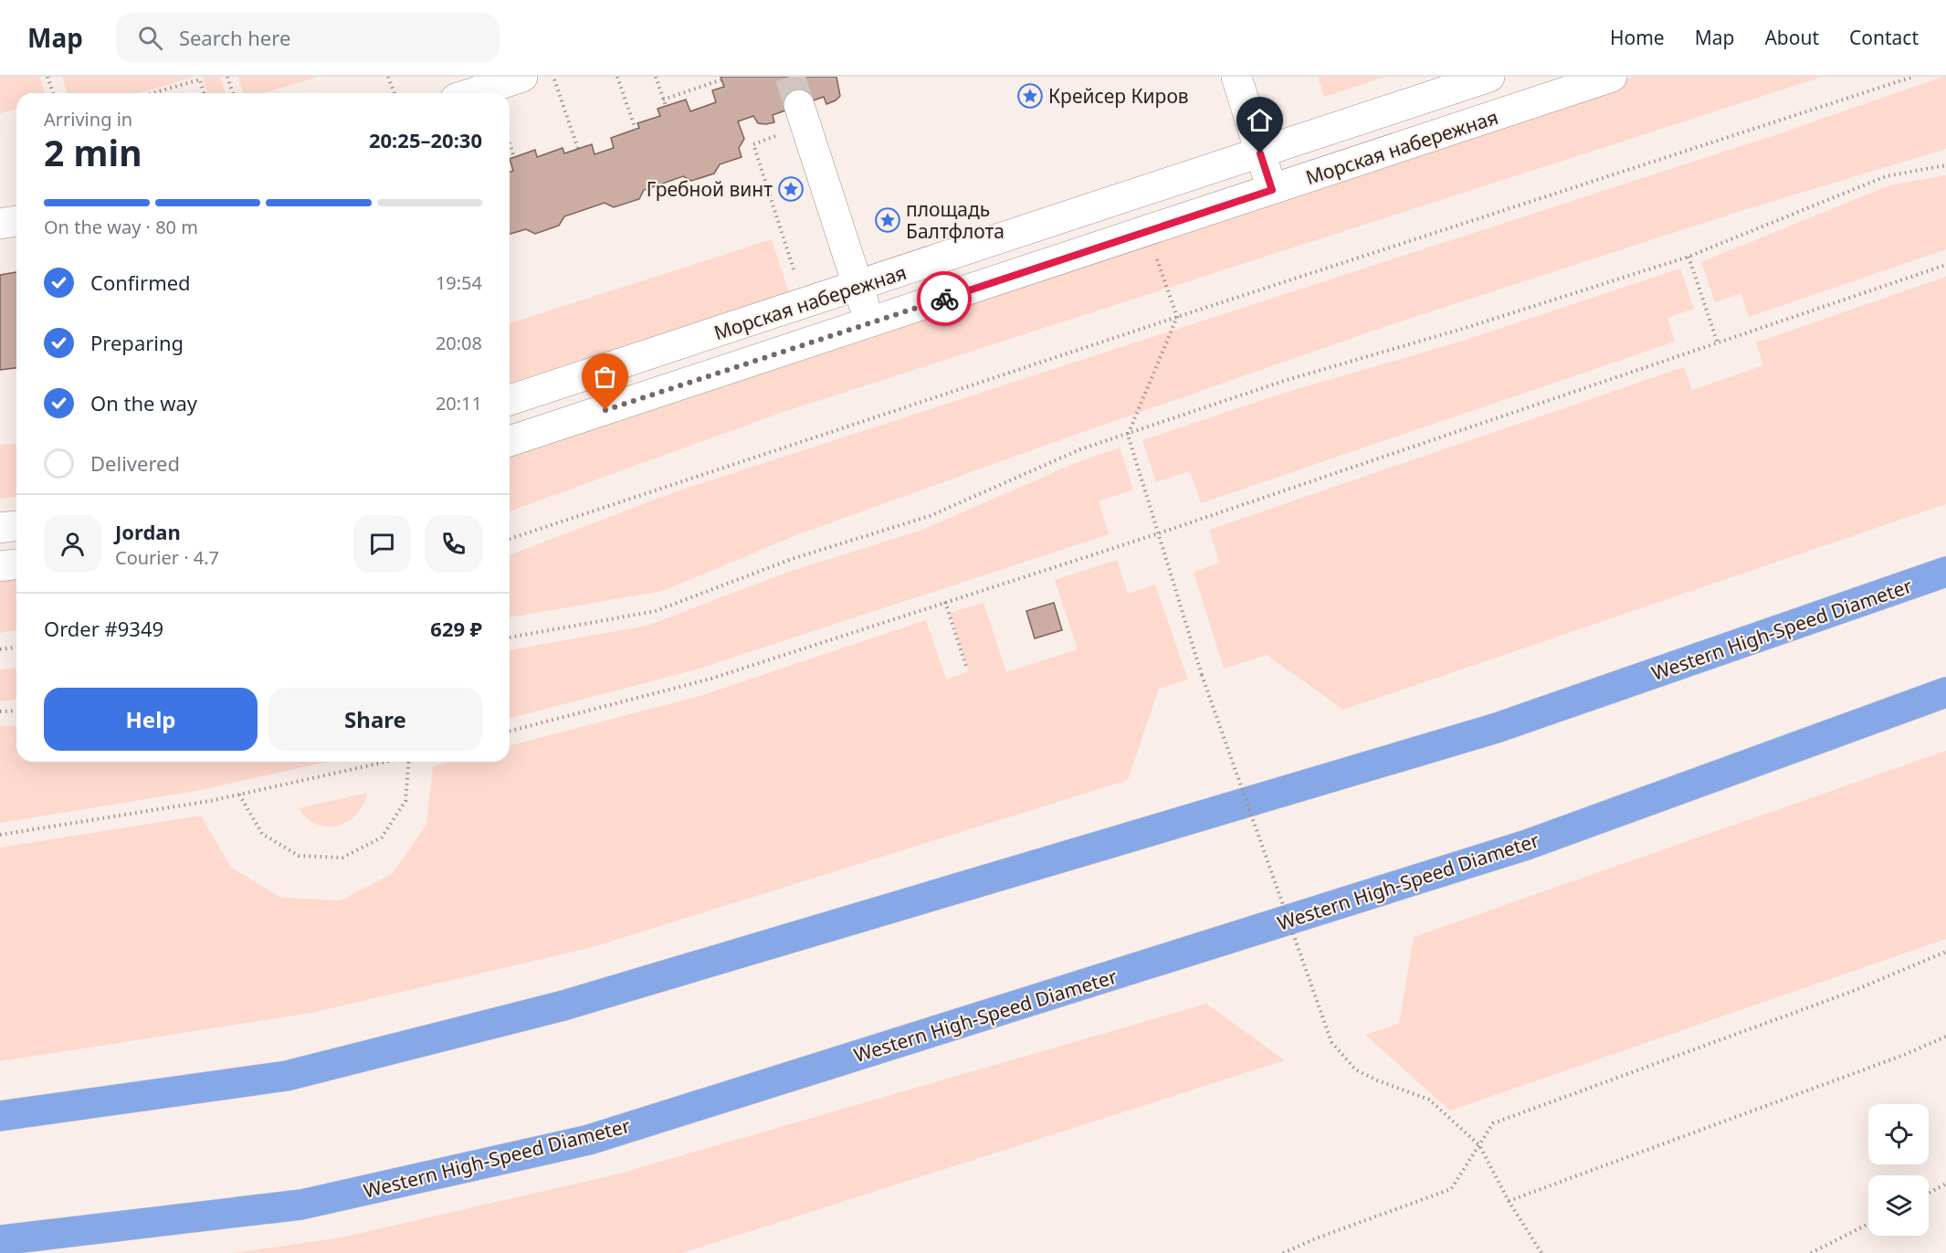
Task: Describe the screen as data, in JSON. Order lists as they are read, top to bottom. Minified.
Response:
{"streets":{"highway":["Western High-Speed Diameter"],"street":["Морская набережная"]},"places":{"place":["Крейсер Киров","Гребной винт","площадь Балтфлота"]},"page":{"header":"Map","search":"Search here","nav":["Home","Map","About","Contact"],"heading":["2 min","Arriving in","20:25–20:30"],"panel":["Jordan","Courier · 4.7","Order #9349","629 ₽"],"bar":"On the way · 80 m","list":[["Confirmed","19:54"],["Preparing","20:08"],["On the way","20:11"],"Delivered"],"buttons":["Help","Share"]}}
